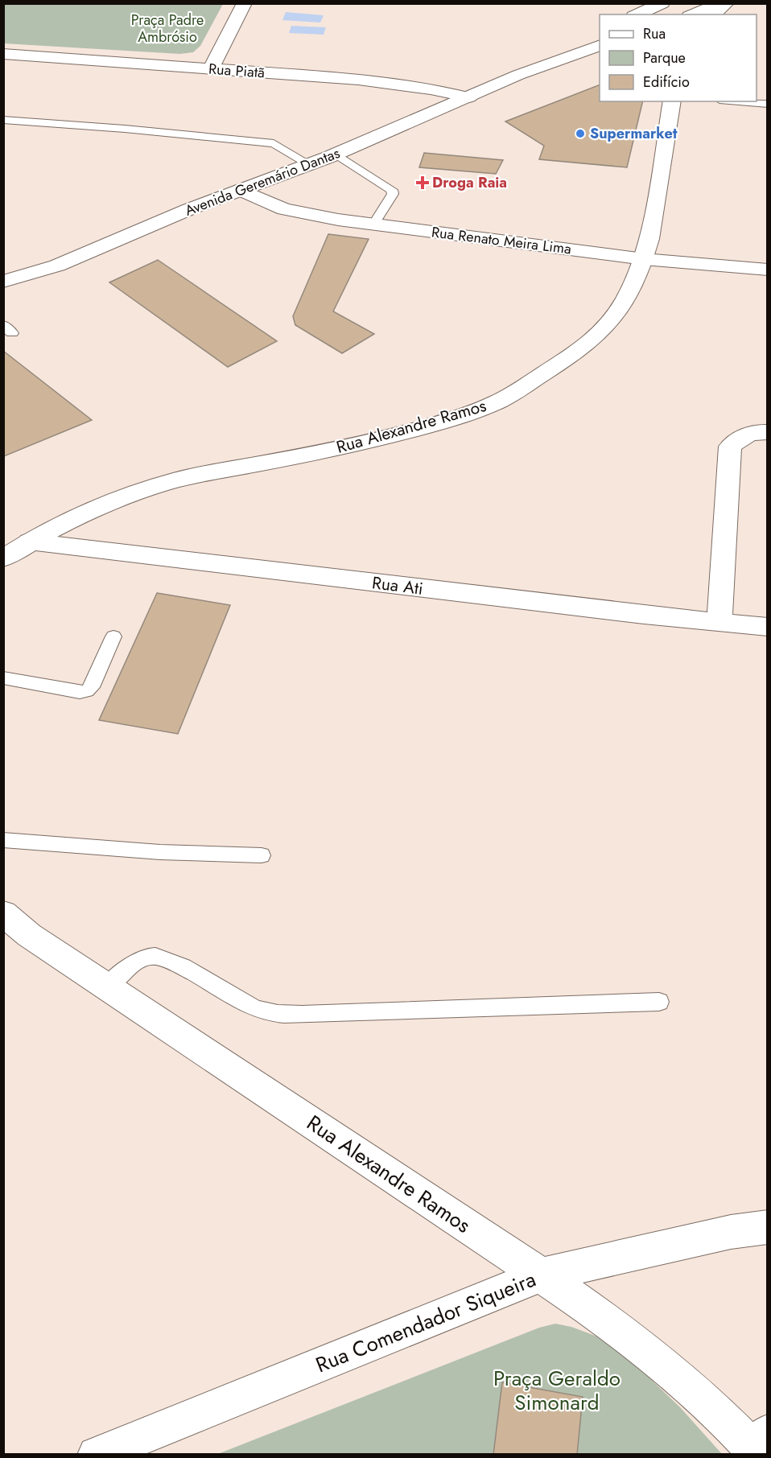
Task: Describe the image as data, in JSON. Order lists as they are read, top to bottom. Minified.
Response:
{"streets":{"street":["Rua Piatã","Avenida Geremário Dantas","Rua Renato Meira Lima","Rua Alexandre Ramos","Rua Ati","Rua Comendador Siqueira"]},"crossings":[["Rua Piatã","Avenida Geremário Dantas"],["Avenida Geremário Dantas","Rua Renato Meira Lima"],["Rua Renato Meira Lima","Rua Alexandre Ramos"],["Rua Alexandre Ramos","Rua Ati"],["Rua Alexandre Ramos","Rua Comendador Siqueira"]],"parks":["Praça Padre Ambrósio","Praça Geraldo Simonard"],"places":{"other":["Supermarket"],"health":["Droga Raia"]},"legend":["Rua","Parque","Edifício"]}
